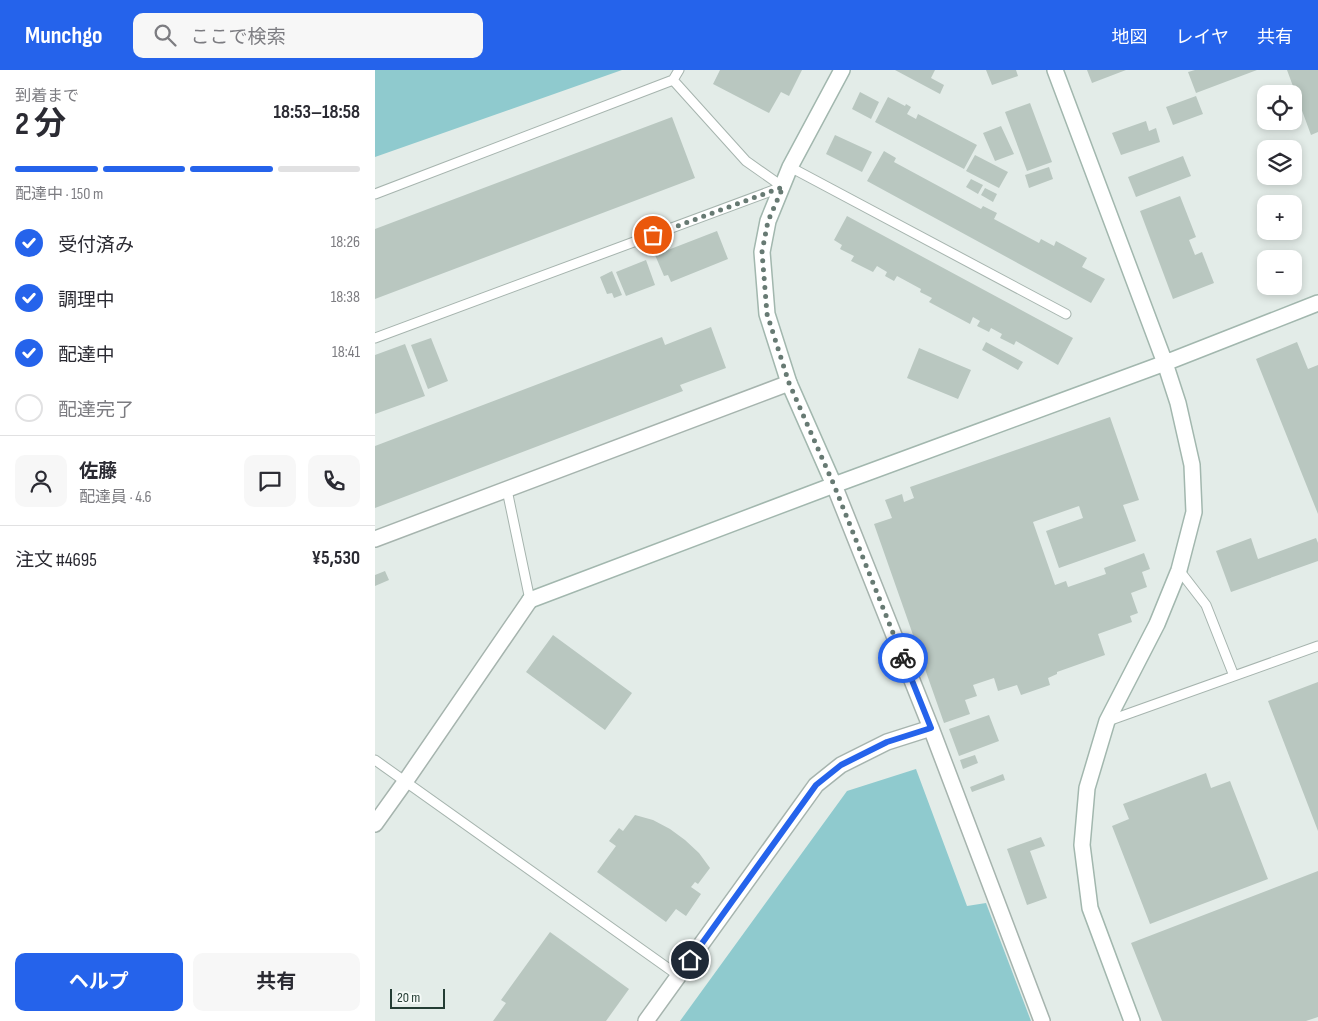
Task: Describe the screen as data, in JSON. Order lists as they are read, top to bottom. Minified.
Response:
{"scale_bar":"20 m","page":{"header":"Munchgo","search":"ここで検索","nav":["地図","レイヤ","共有"],"heading":["2 分","到着まで","18:53–18:58"],"panel":["佐藤","配達員 · 4.6","注文 #4695","¥5,530"],"map_buttons":["+","−"],"bar":"配達中 · 150 m","list":[["受付済み","18:26"],["調理中","18:38"],["配達中","18:41"],"配達完了"],"buttons":["ヘルプ","共有"],"scale":"20 m"}}
